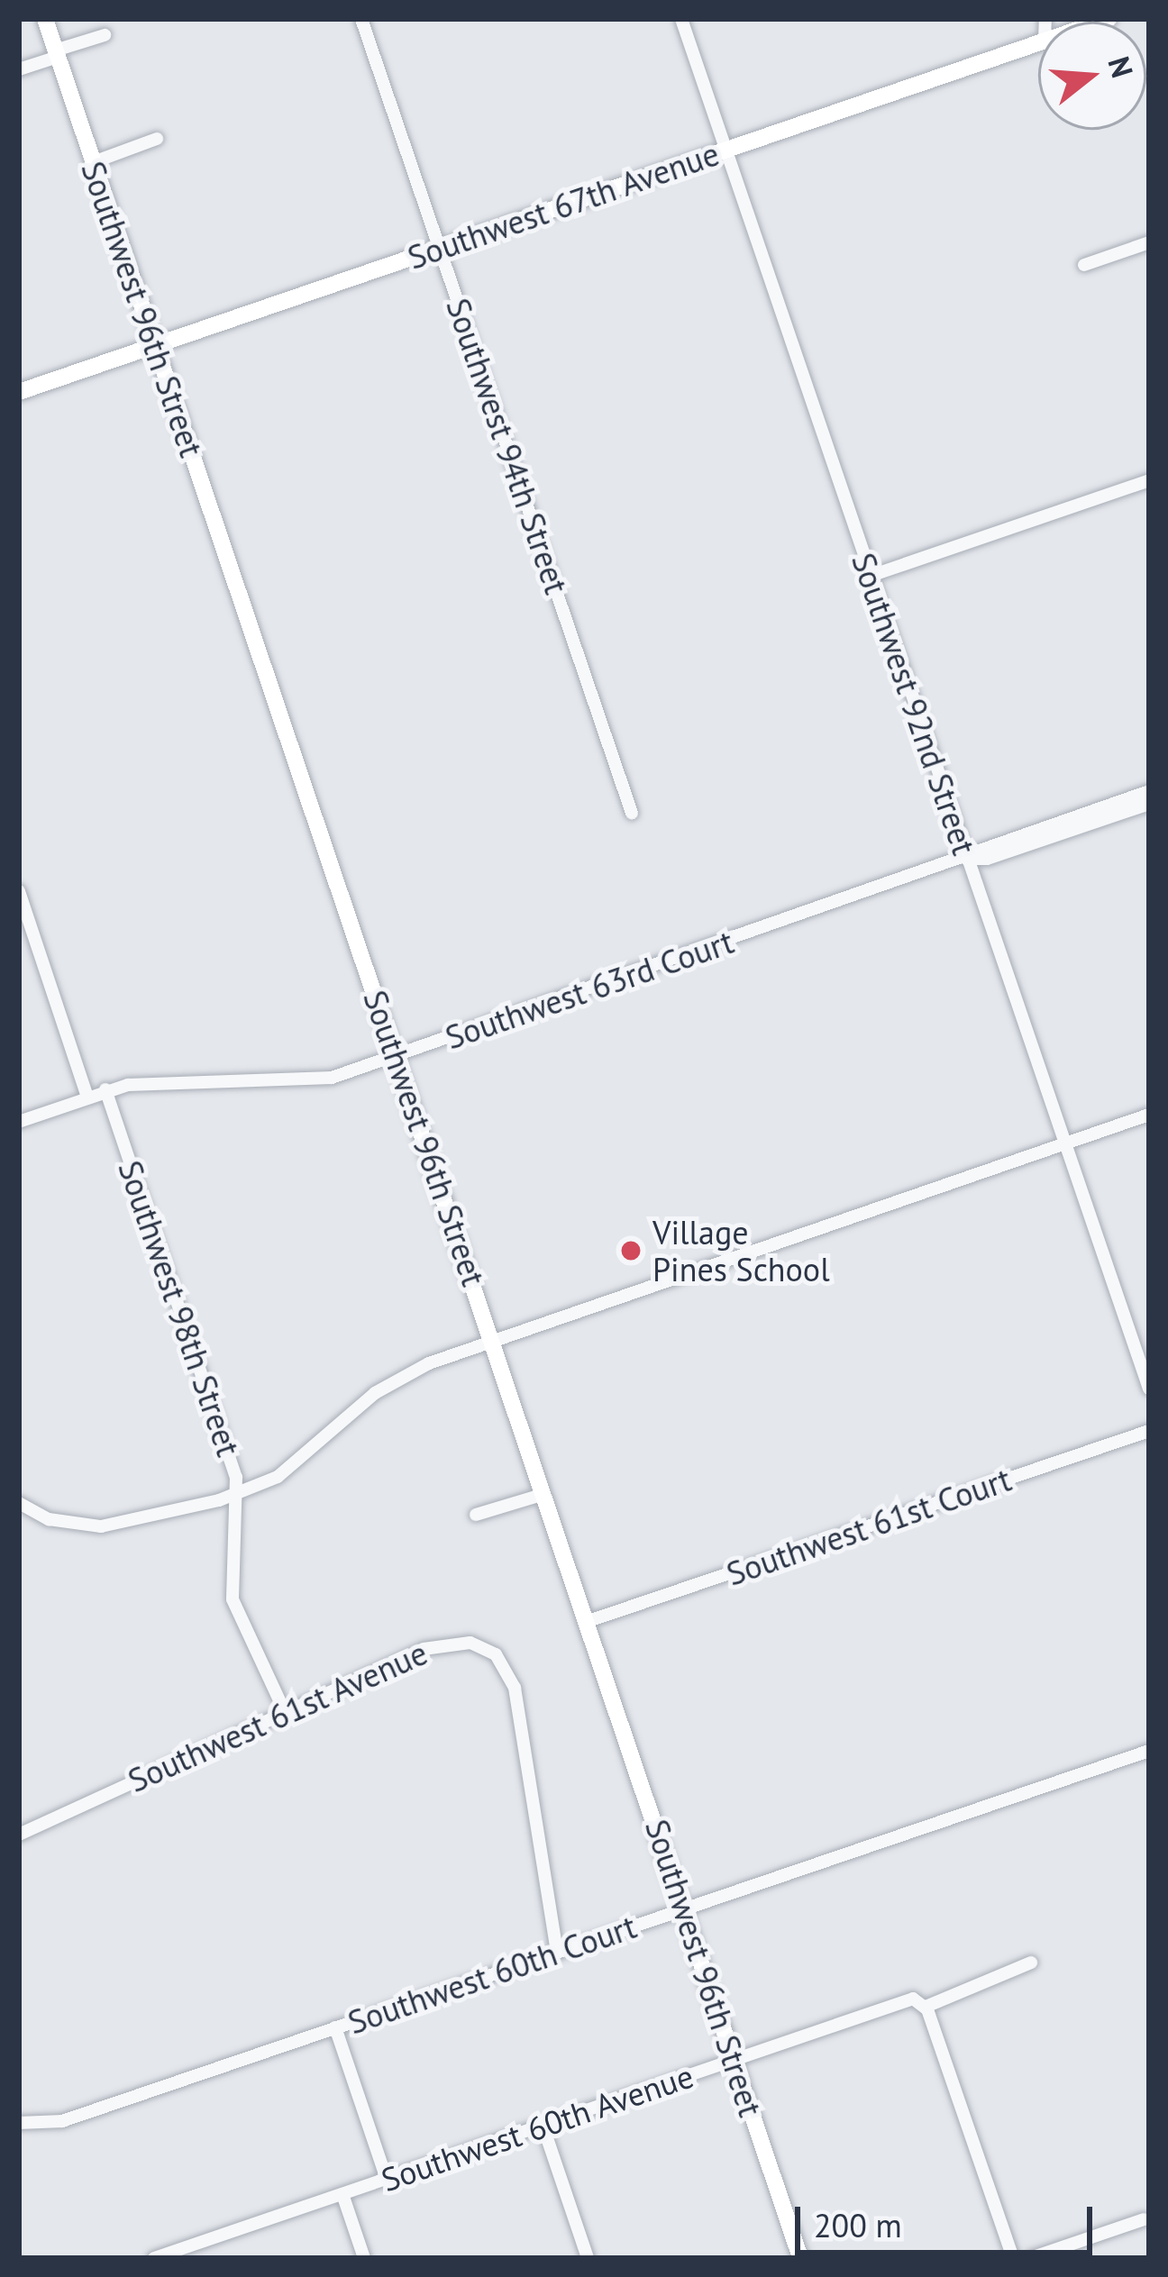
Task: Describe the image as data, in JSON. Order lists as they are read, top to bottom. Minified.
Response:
{"streets":{"street":["Southwest 67th Avenue","Southwest 96th Street","Southwest 94th Street","Southwest 92nd Street","Southwest 63rd Court","Southwest 98th Street","Southwest 61st Court","Southwest 61st Avenue","Southwest 60th Court","Southwest 60th Avenue"]},"crossings":[["Southwest 67th Avenue","Southwest 96th Street"],["Southwest 67th Avenue","Southwest 94th Street"],["Southwest 67th Avenue","Southwest 92nd Street"],["Southwest 96th Street","Southwest 63rd Court"],["Southwest 96th Street","Southwest 61st Court"],["Southwest 96th Street","Southwest 60th Court"],["Southwest 96th Street","Southwest 60th Avenue"],["Southwest 92nd Street","Southwest 63rd Court"],["Southwest 63rd Court","Southwest 98th Street"],["Southwest 98th Street","Southwest 61st Avenue"],["Southwest 61st Avenue","Southwest 60th Court"]],"places":["Village Pines School"],"scale_bar":"200 m","north":"right"}
